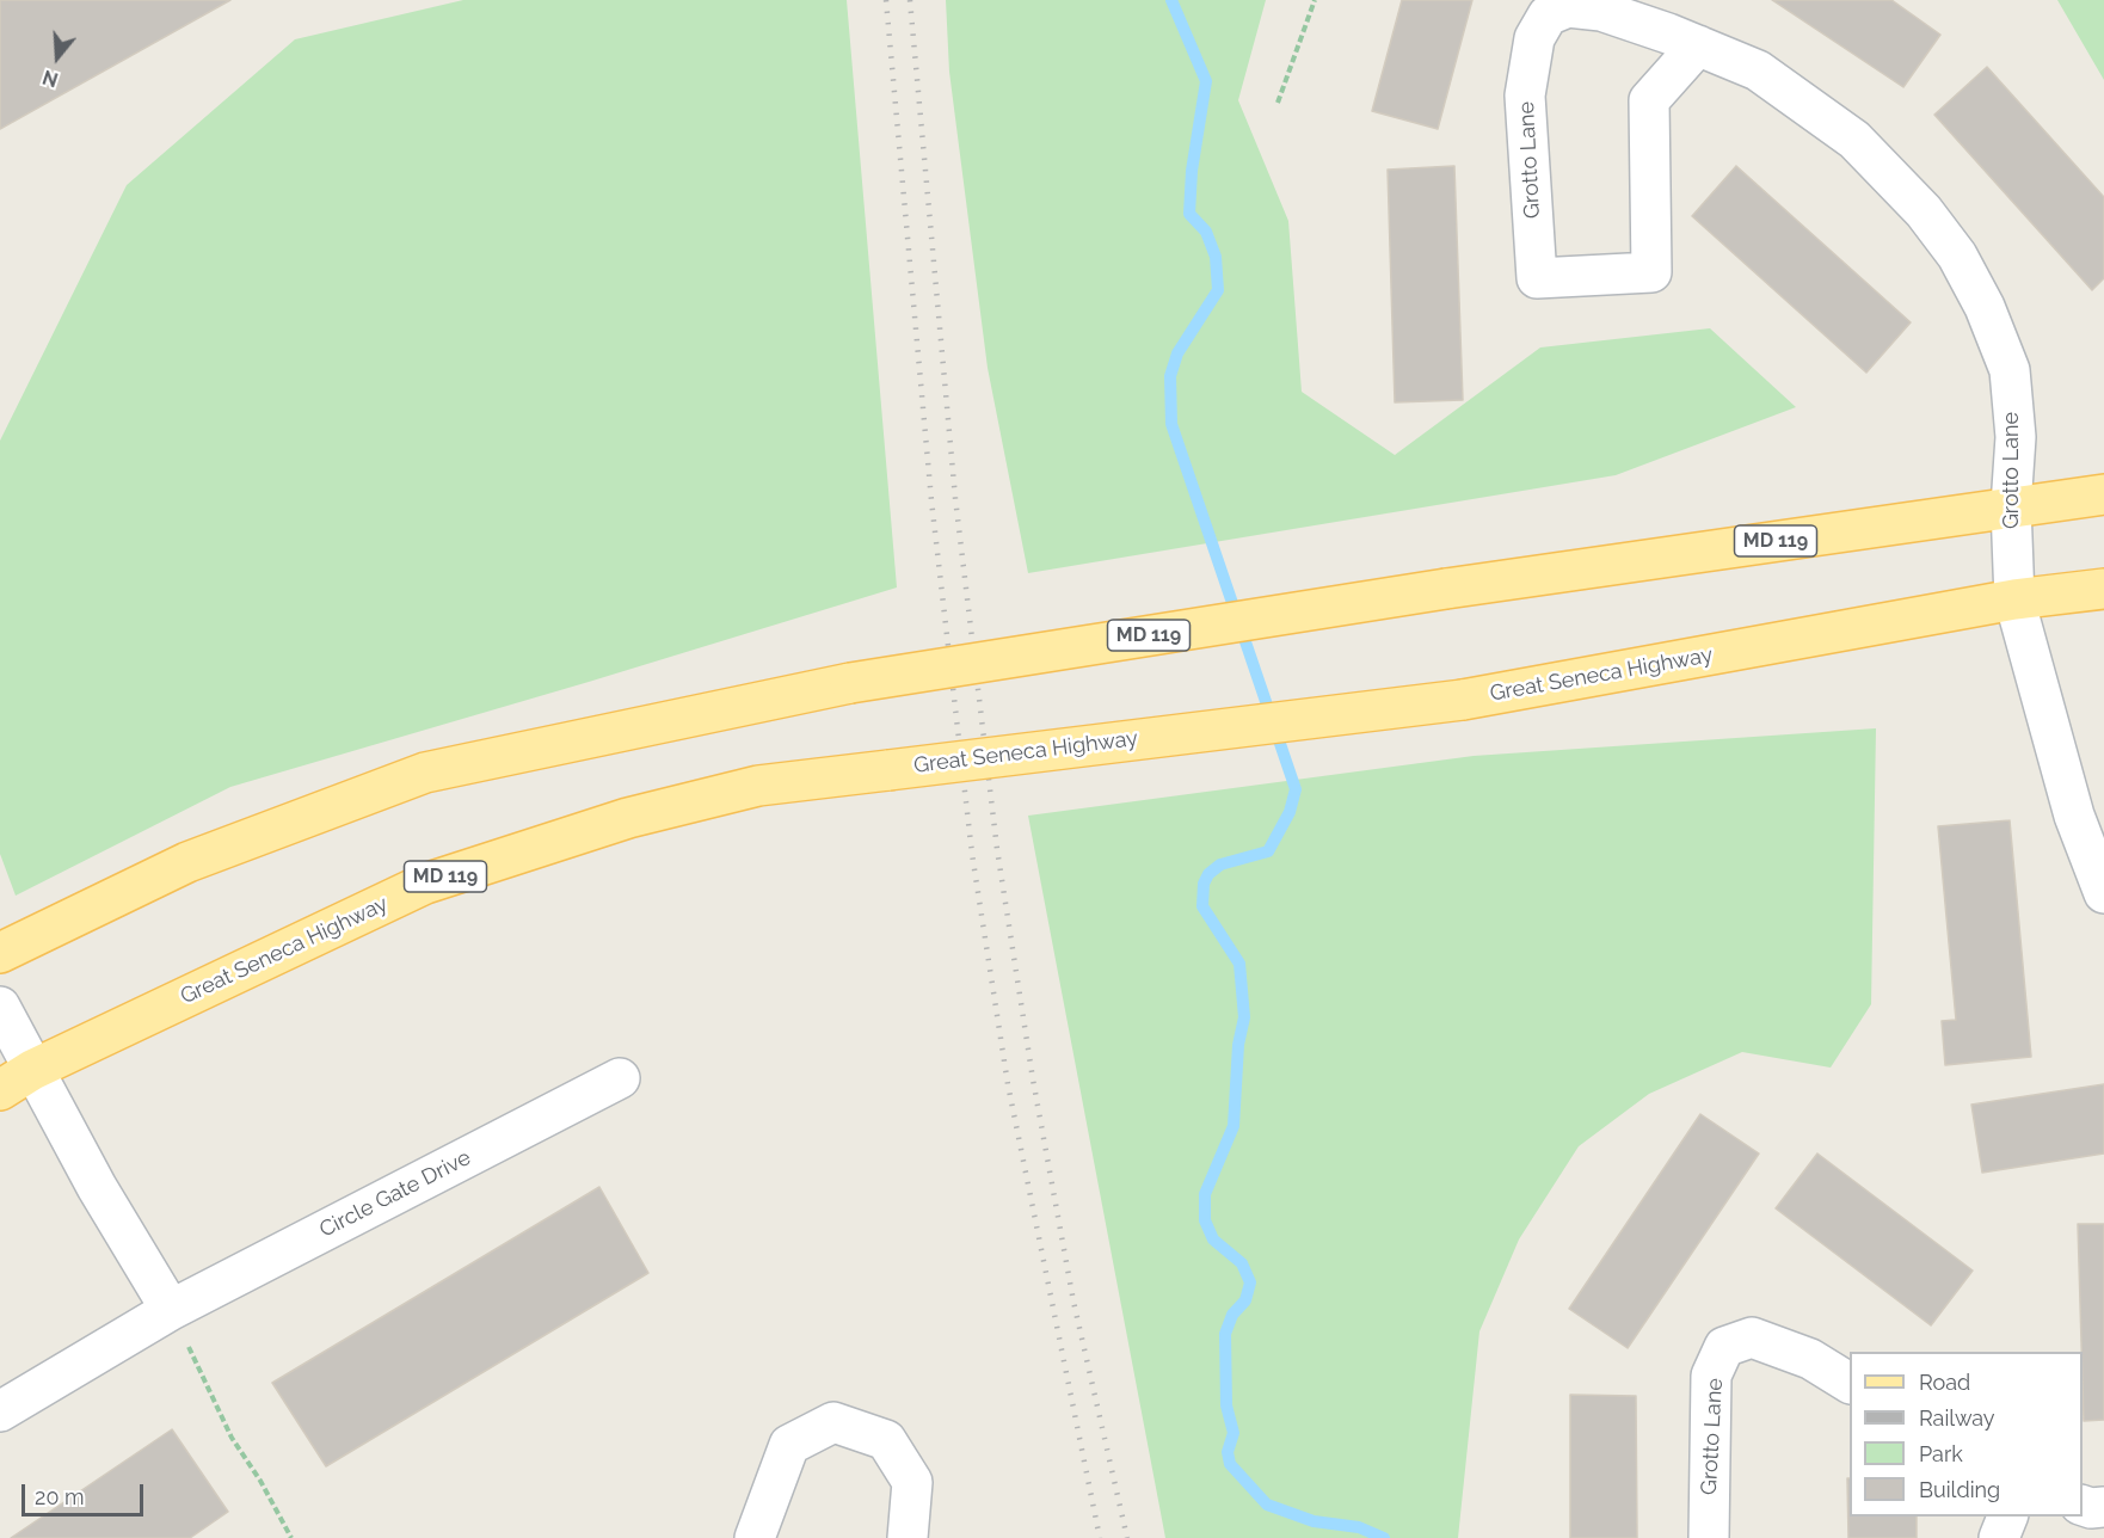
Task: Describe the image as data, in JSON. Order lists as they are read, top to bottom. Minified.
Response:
{"streets":{"main road":["MD 119","Great Seneca Highway"],"street":["Grotto Lane","Circle Gate Drive"]},"crossings":[["Grotto Lane","MD 119"],["Grotto Lane","Great Seneca Highway"]],"legend":["Road","Railway","Park","Building"],"scale_bar":"20 m","north":"bottom"}
